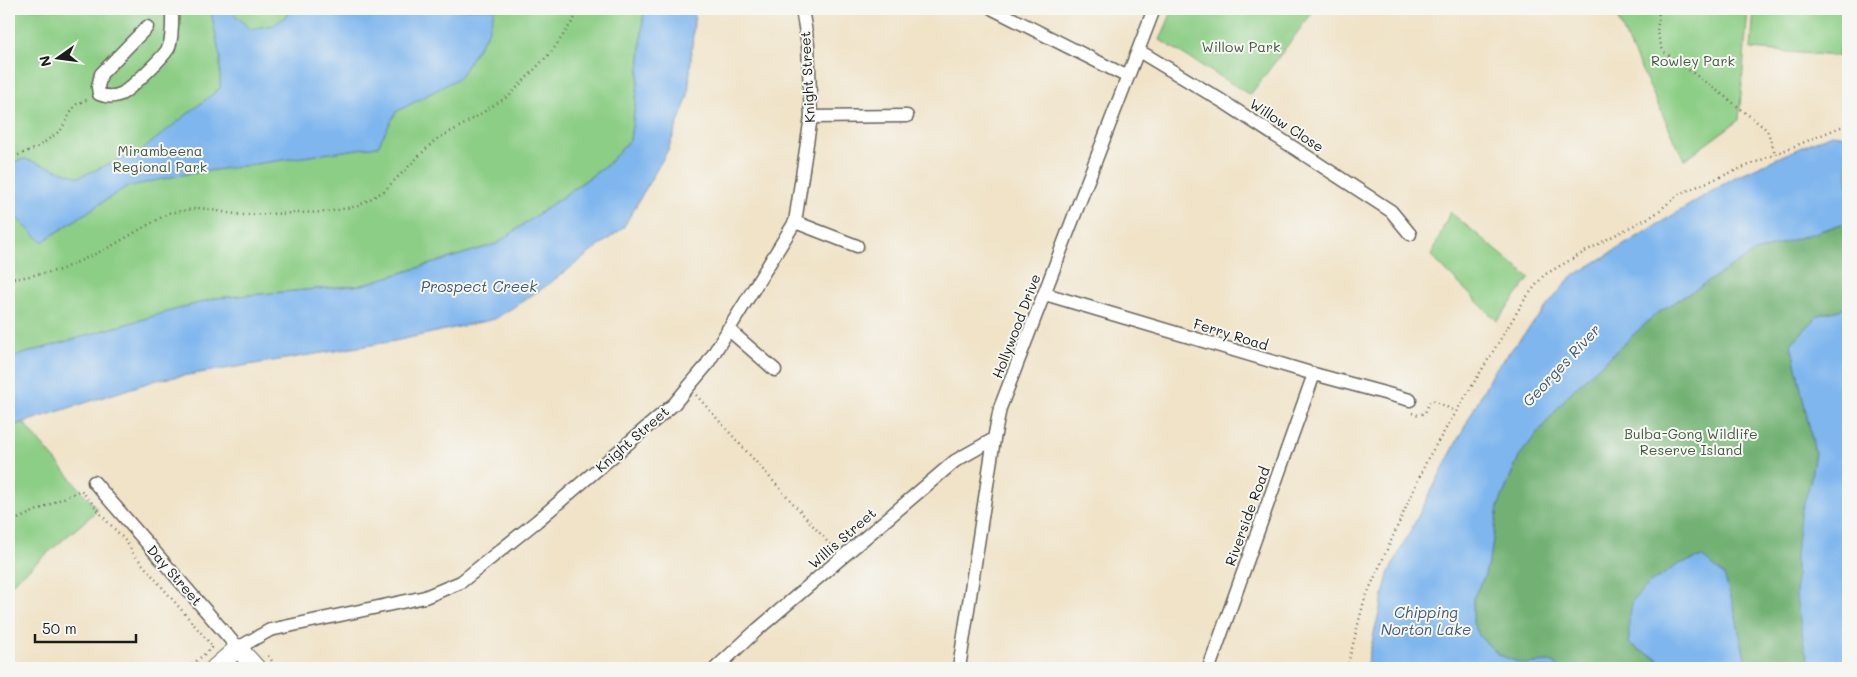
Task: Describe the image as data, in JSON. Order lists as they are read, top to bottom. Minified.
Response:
{"streets":{"street":["Knight Street","Willow Close","Hollywood Drive","Ferry Road","Riverside Road","Willis Street","Day Street"]},"crossings":[["Knight Street","Day Street"],["Willow Close","Hollywood Drive"],["Hollywood Drive","Ferry Road"],["Hollywood Drive","Willis Street"],["Ferry Road","Riverside Road"]],"water":["Prospect Creek","Georges River","Chipping Norton Lake"],"parks":["Willow Park","Rowley Park","Mirambeena Regional Park","Bulba-Gong Wildlife Reserve Island"],"scale_bar":"50 m","north":"left"}
